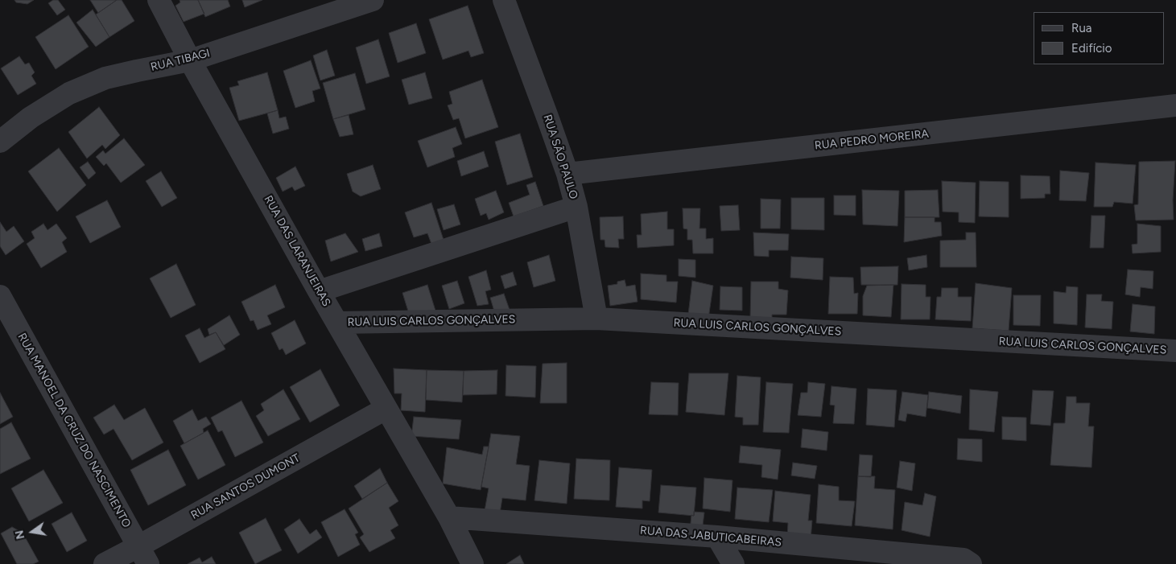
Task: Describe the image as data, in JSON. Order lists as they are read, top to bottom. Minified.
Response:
{"streets":{"street":["RUA TIBAGI","RUA PEDRO MOREIRA","RUA SÃO PAULO","RUA DAS LARANJEIRAS","RUA LUIS CARLOS GONÇALVES","RUA MANOEL DA CRUZ DO NASCIMENTO","RUA SANTOS DUMONT","RUA DAS JABUTICABEIRAS"]},"crossings":[["RUA TIBAGI","RUA DAS LARANJEIRAS"],["RUA PEDRO MOREIRA","RUA SÃO PAULO"],["RUA SÃO PAULO","RUA LUIS CARLOS GONÇALVES"],["RUA DAS LARANJEIRAS","RUA LUIS CARLOS GONÇALVES"],["RUA DAS LARANJEIRAS","RUA SANTOS DUMONT"],["RUA DAS LARANJEIRAS","RUA DAS JABUTICABEIRAS"],["RUA MANOEL DA CRUZ DO NASCIMENTO","RUA SANTOS DUMONT"]],"legend":["Rua","Edifício"],"north":"left"}
